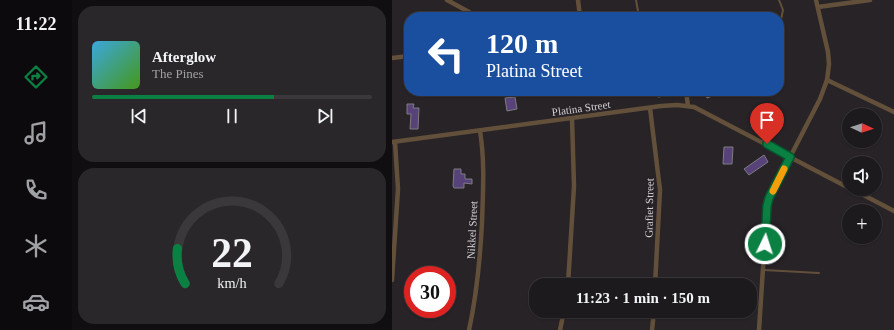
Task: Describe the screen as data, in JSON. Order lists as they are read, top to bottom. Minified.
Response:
{"streets":{"street":["Platina Street","Grafiet Street","Nikkel Street"]},"crossings":[["Platina Street","Grafiet Street"],["Platina Street","Nikkel Street"]],"north":"right","page":{"tabs":"11:22","turn":["120 m","Platina Street"],"song":["Afterglow","The Pines"],"map_buttons":"+","limit":"30","trip":"11:23 · 1 min · 150 m","gauge":["22","km/h"]}}
